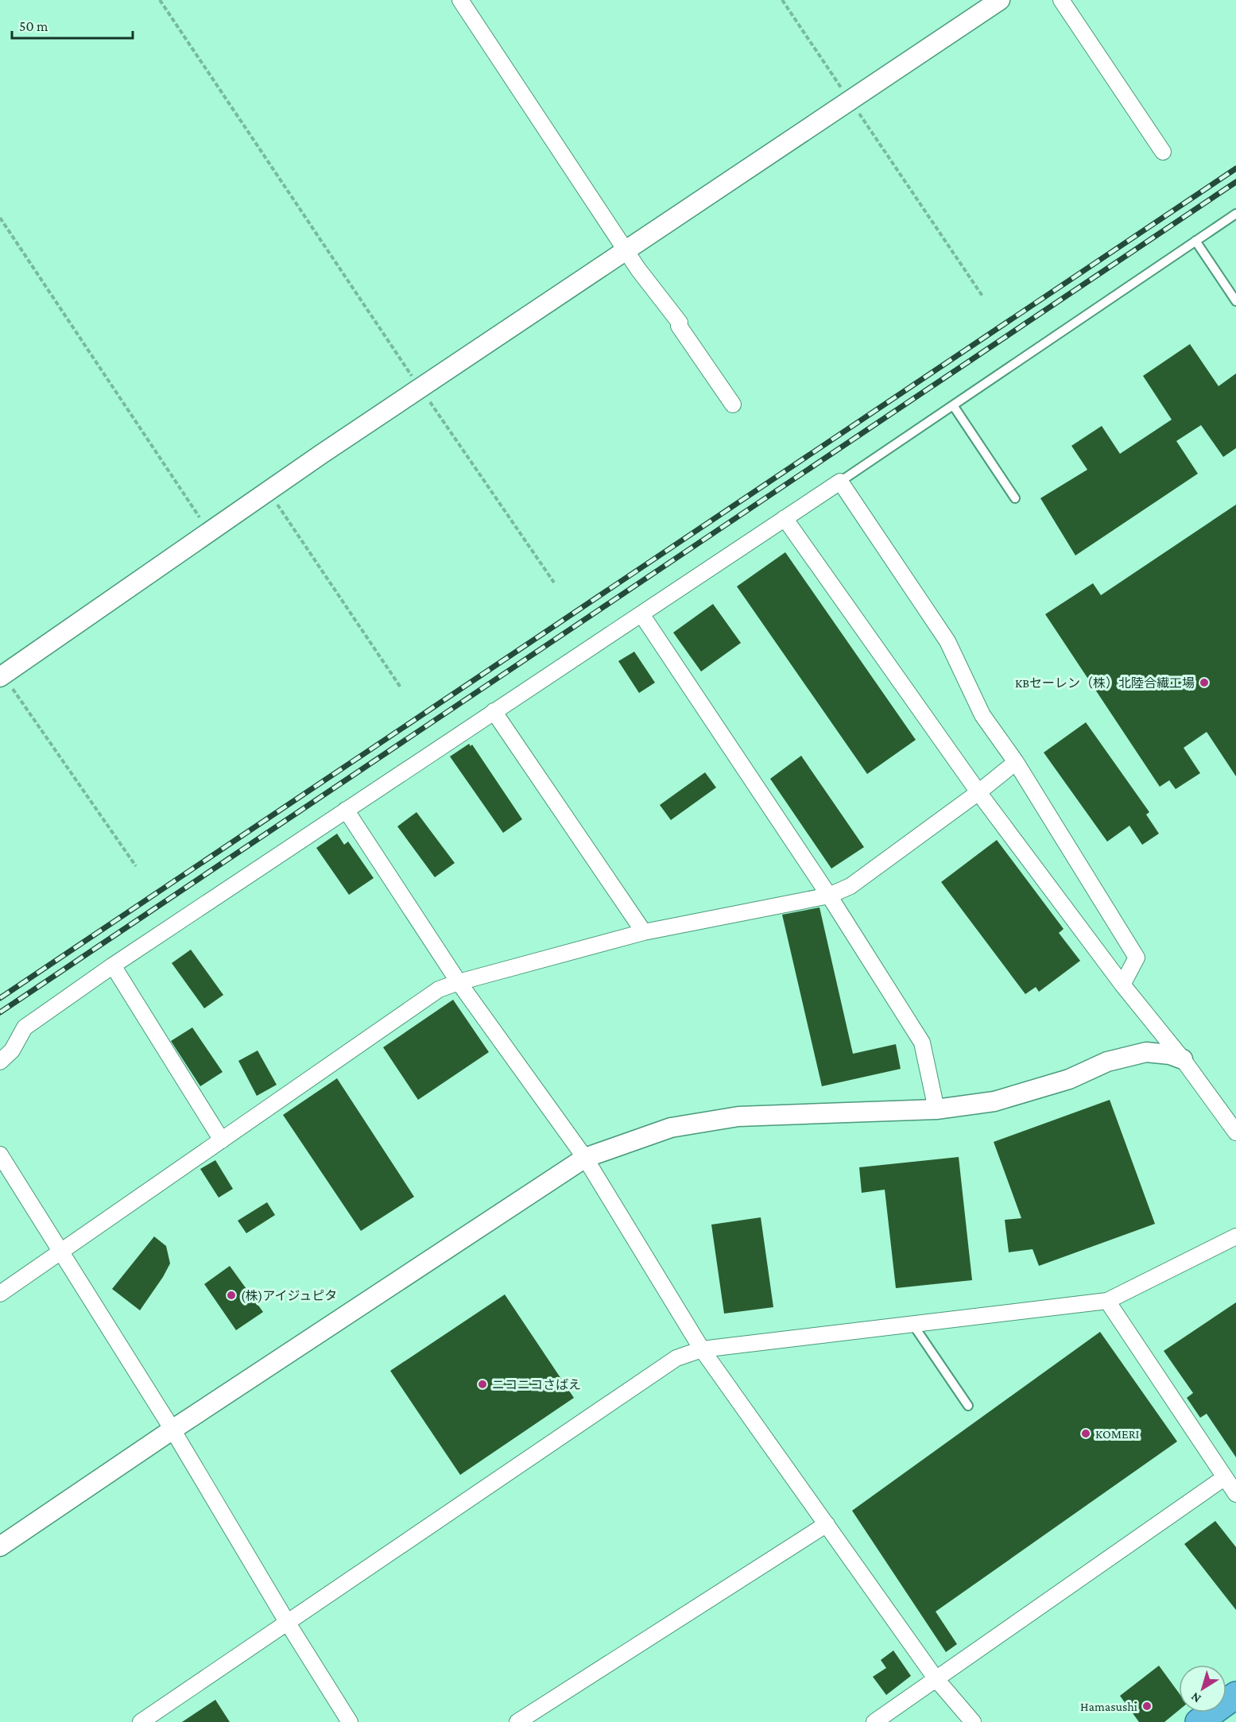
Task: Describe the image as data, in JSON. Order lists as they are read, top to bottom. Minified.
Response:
{"places":["KBセーレン（株）北陸合繊工場","(株)アイジュピタ","ニコニコさばえ","KOMERI","Hamasushi"],"scale_bar":"50 m","north":"bottom left"}
